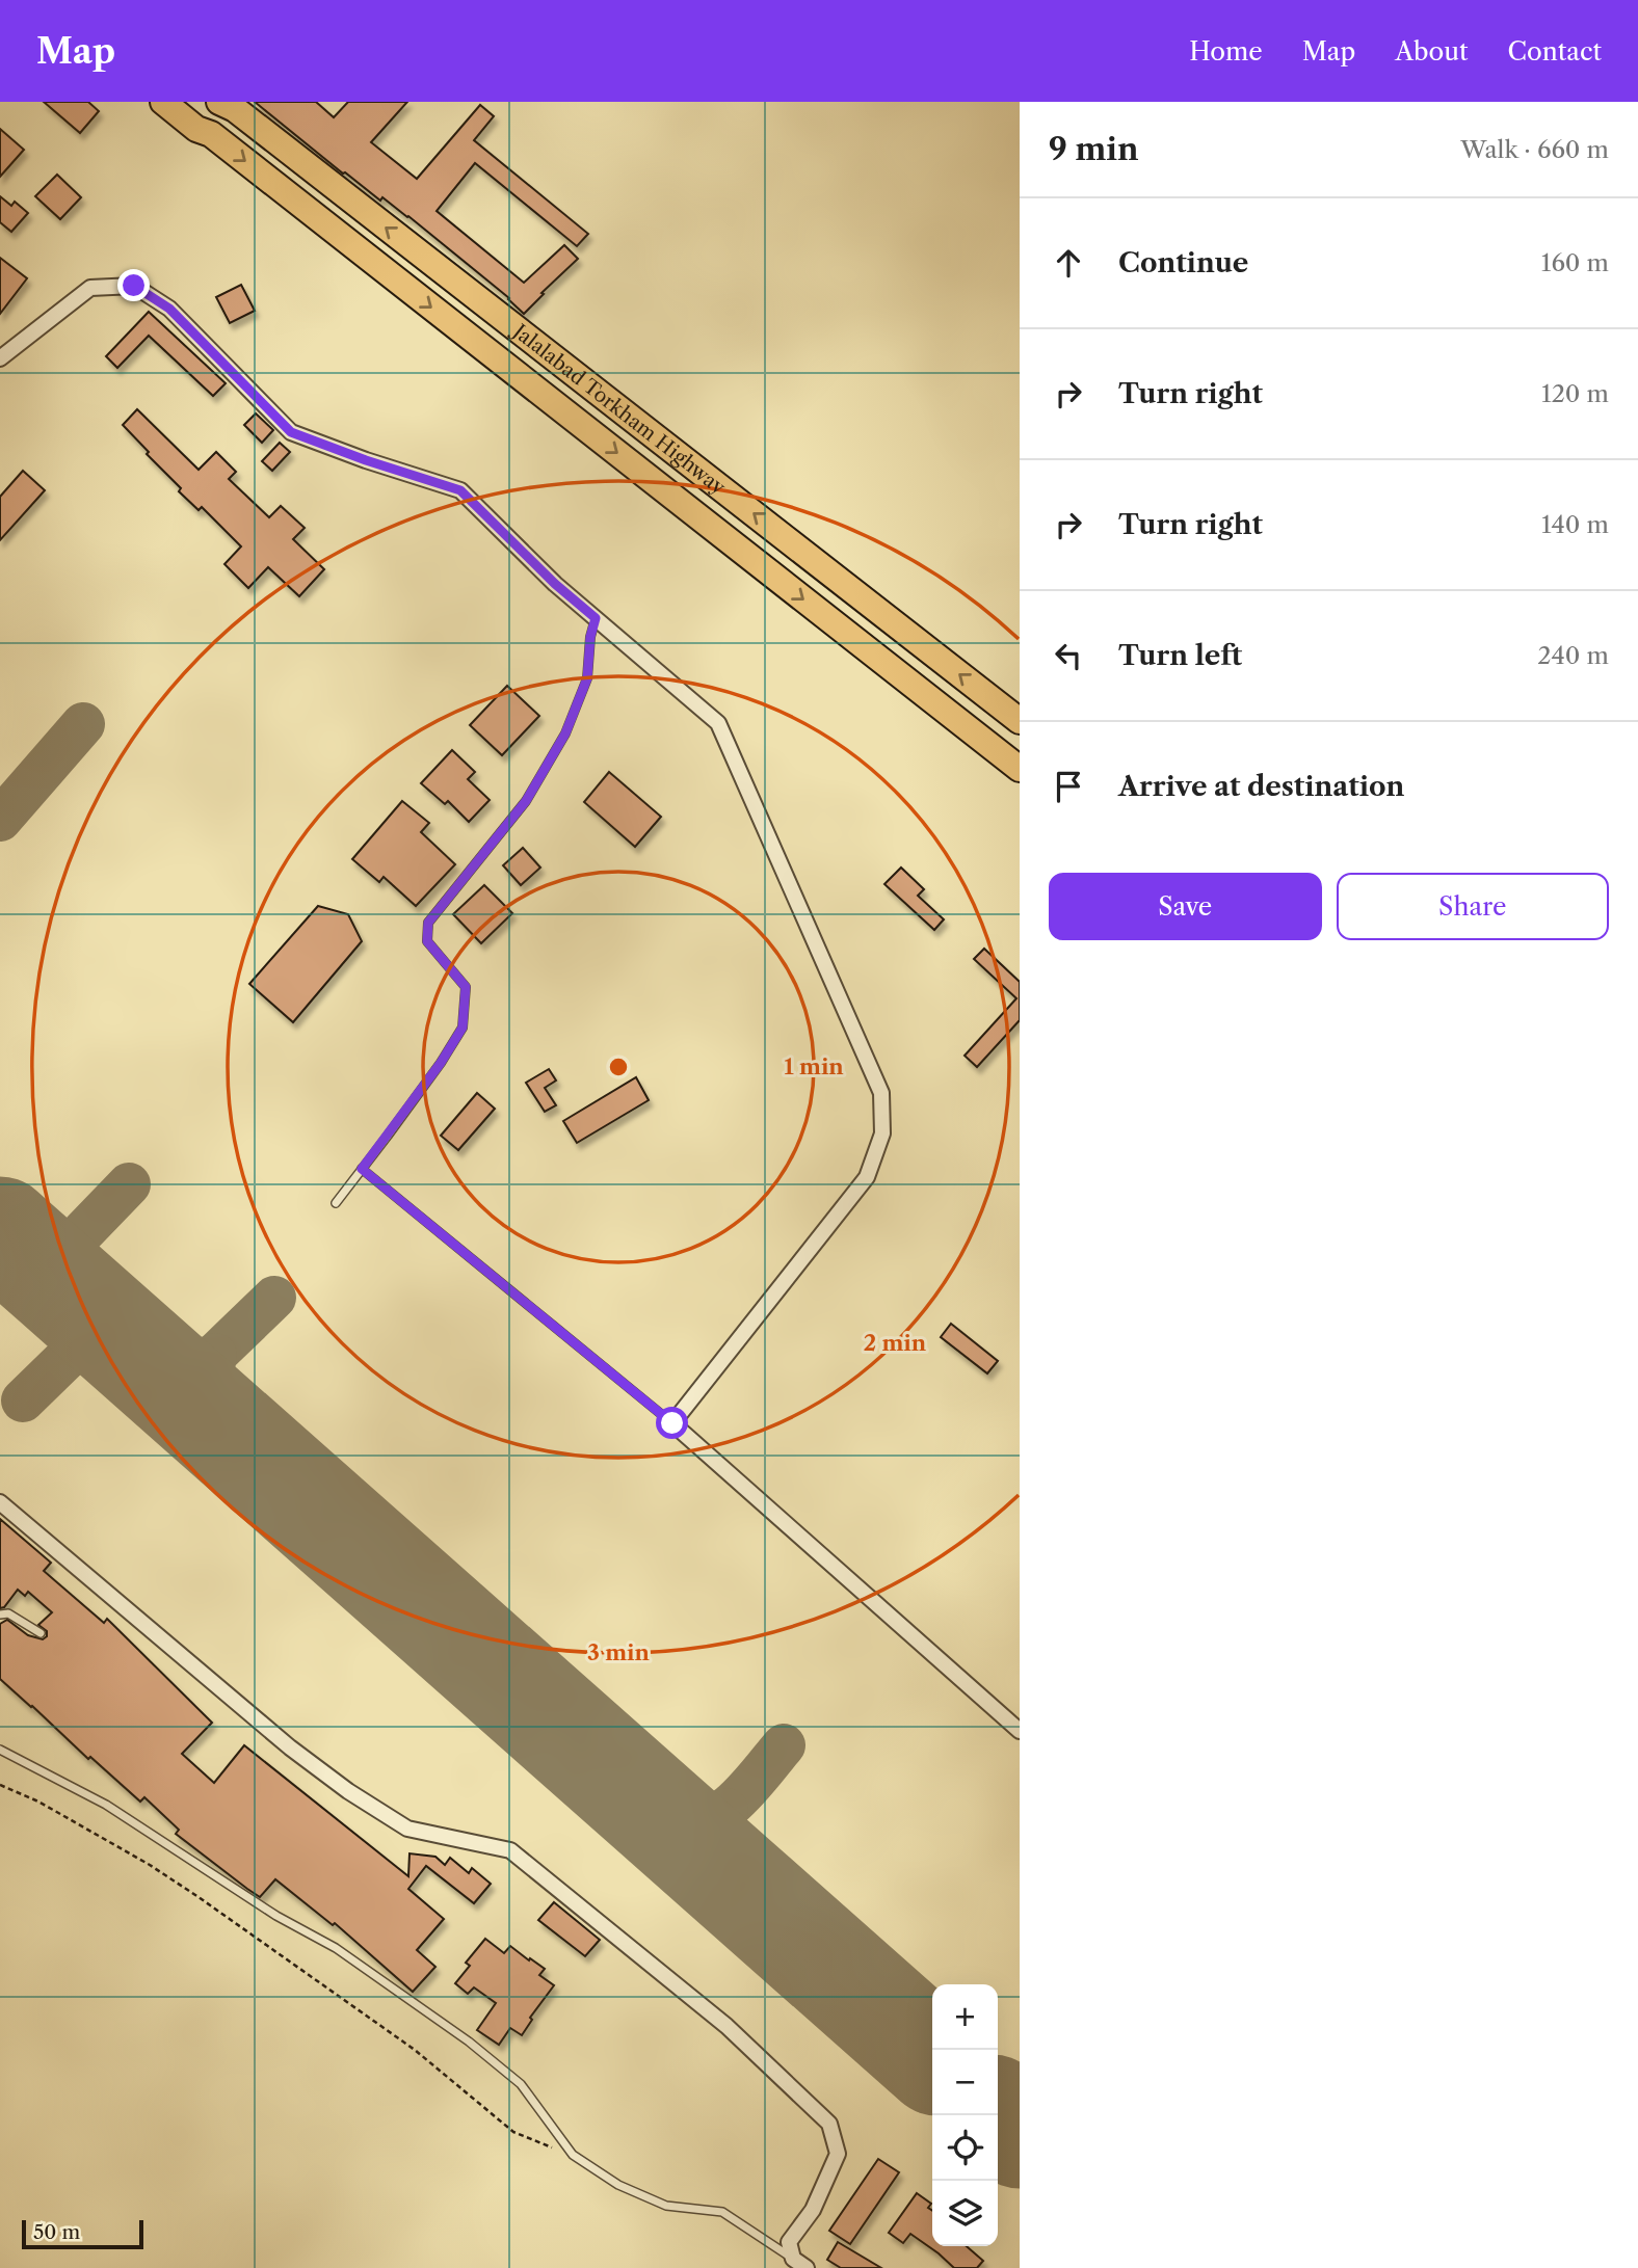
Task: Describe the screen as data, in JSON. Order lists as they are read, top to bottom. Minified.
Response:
{"streets":{"highway":["Jalalabad Torkham Highway"]},"scale_bar":"50 m","page":{"header":"Map","nav":["Home","Map","About","Contact"],"heading":["9 min","Walk · 660 m"],"list":[["Continue","160 m"],["Turn right","120 m"],["Turn right","140 m"],["Turn left","240 m"],"Arrive at destination"],"buttons":["Save","Share"],"map_buttons":["+","−"],"scale":"50 m"},"rings":["1 min","2 min","3 min"]}
